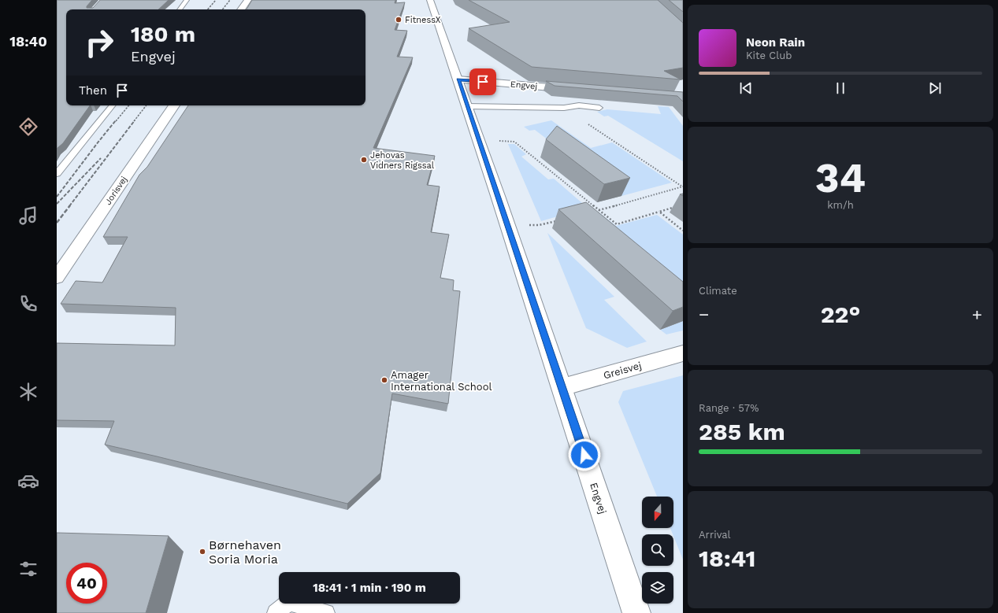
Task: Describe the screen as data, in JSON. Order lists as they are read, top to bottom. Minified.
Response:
{"streets":{"street":["Engvej","Jorisvej","Greisvej"]},"crossings":[["Engvej","Greisvej"]],"places":["FitnessX","Jehovas Vidners Rigssal","Amager International School","Børnehaven Soria Moria"],"north":"bottom","page":{"tabs":"18:40","turn":["180 m","Engvej"],"song":["Neon Rain","Kite Club"],"then":"Then","tile":[["34","km/h"],"Climate",["Range · 57%","285 km"],["Arrival","18:41"]],"heat":["−","22°","+"],"limit":"40","trip":"18:41 · 1 min · 190 m"}}
